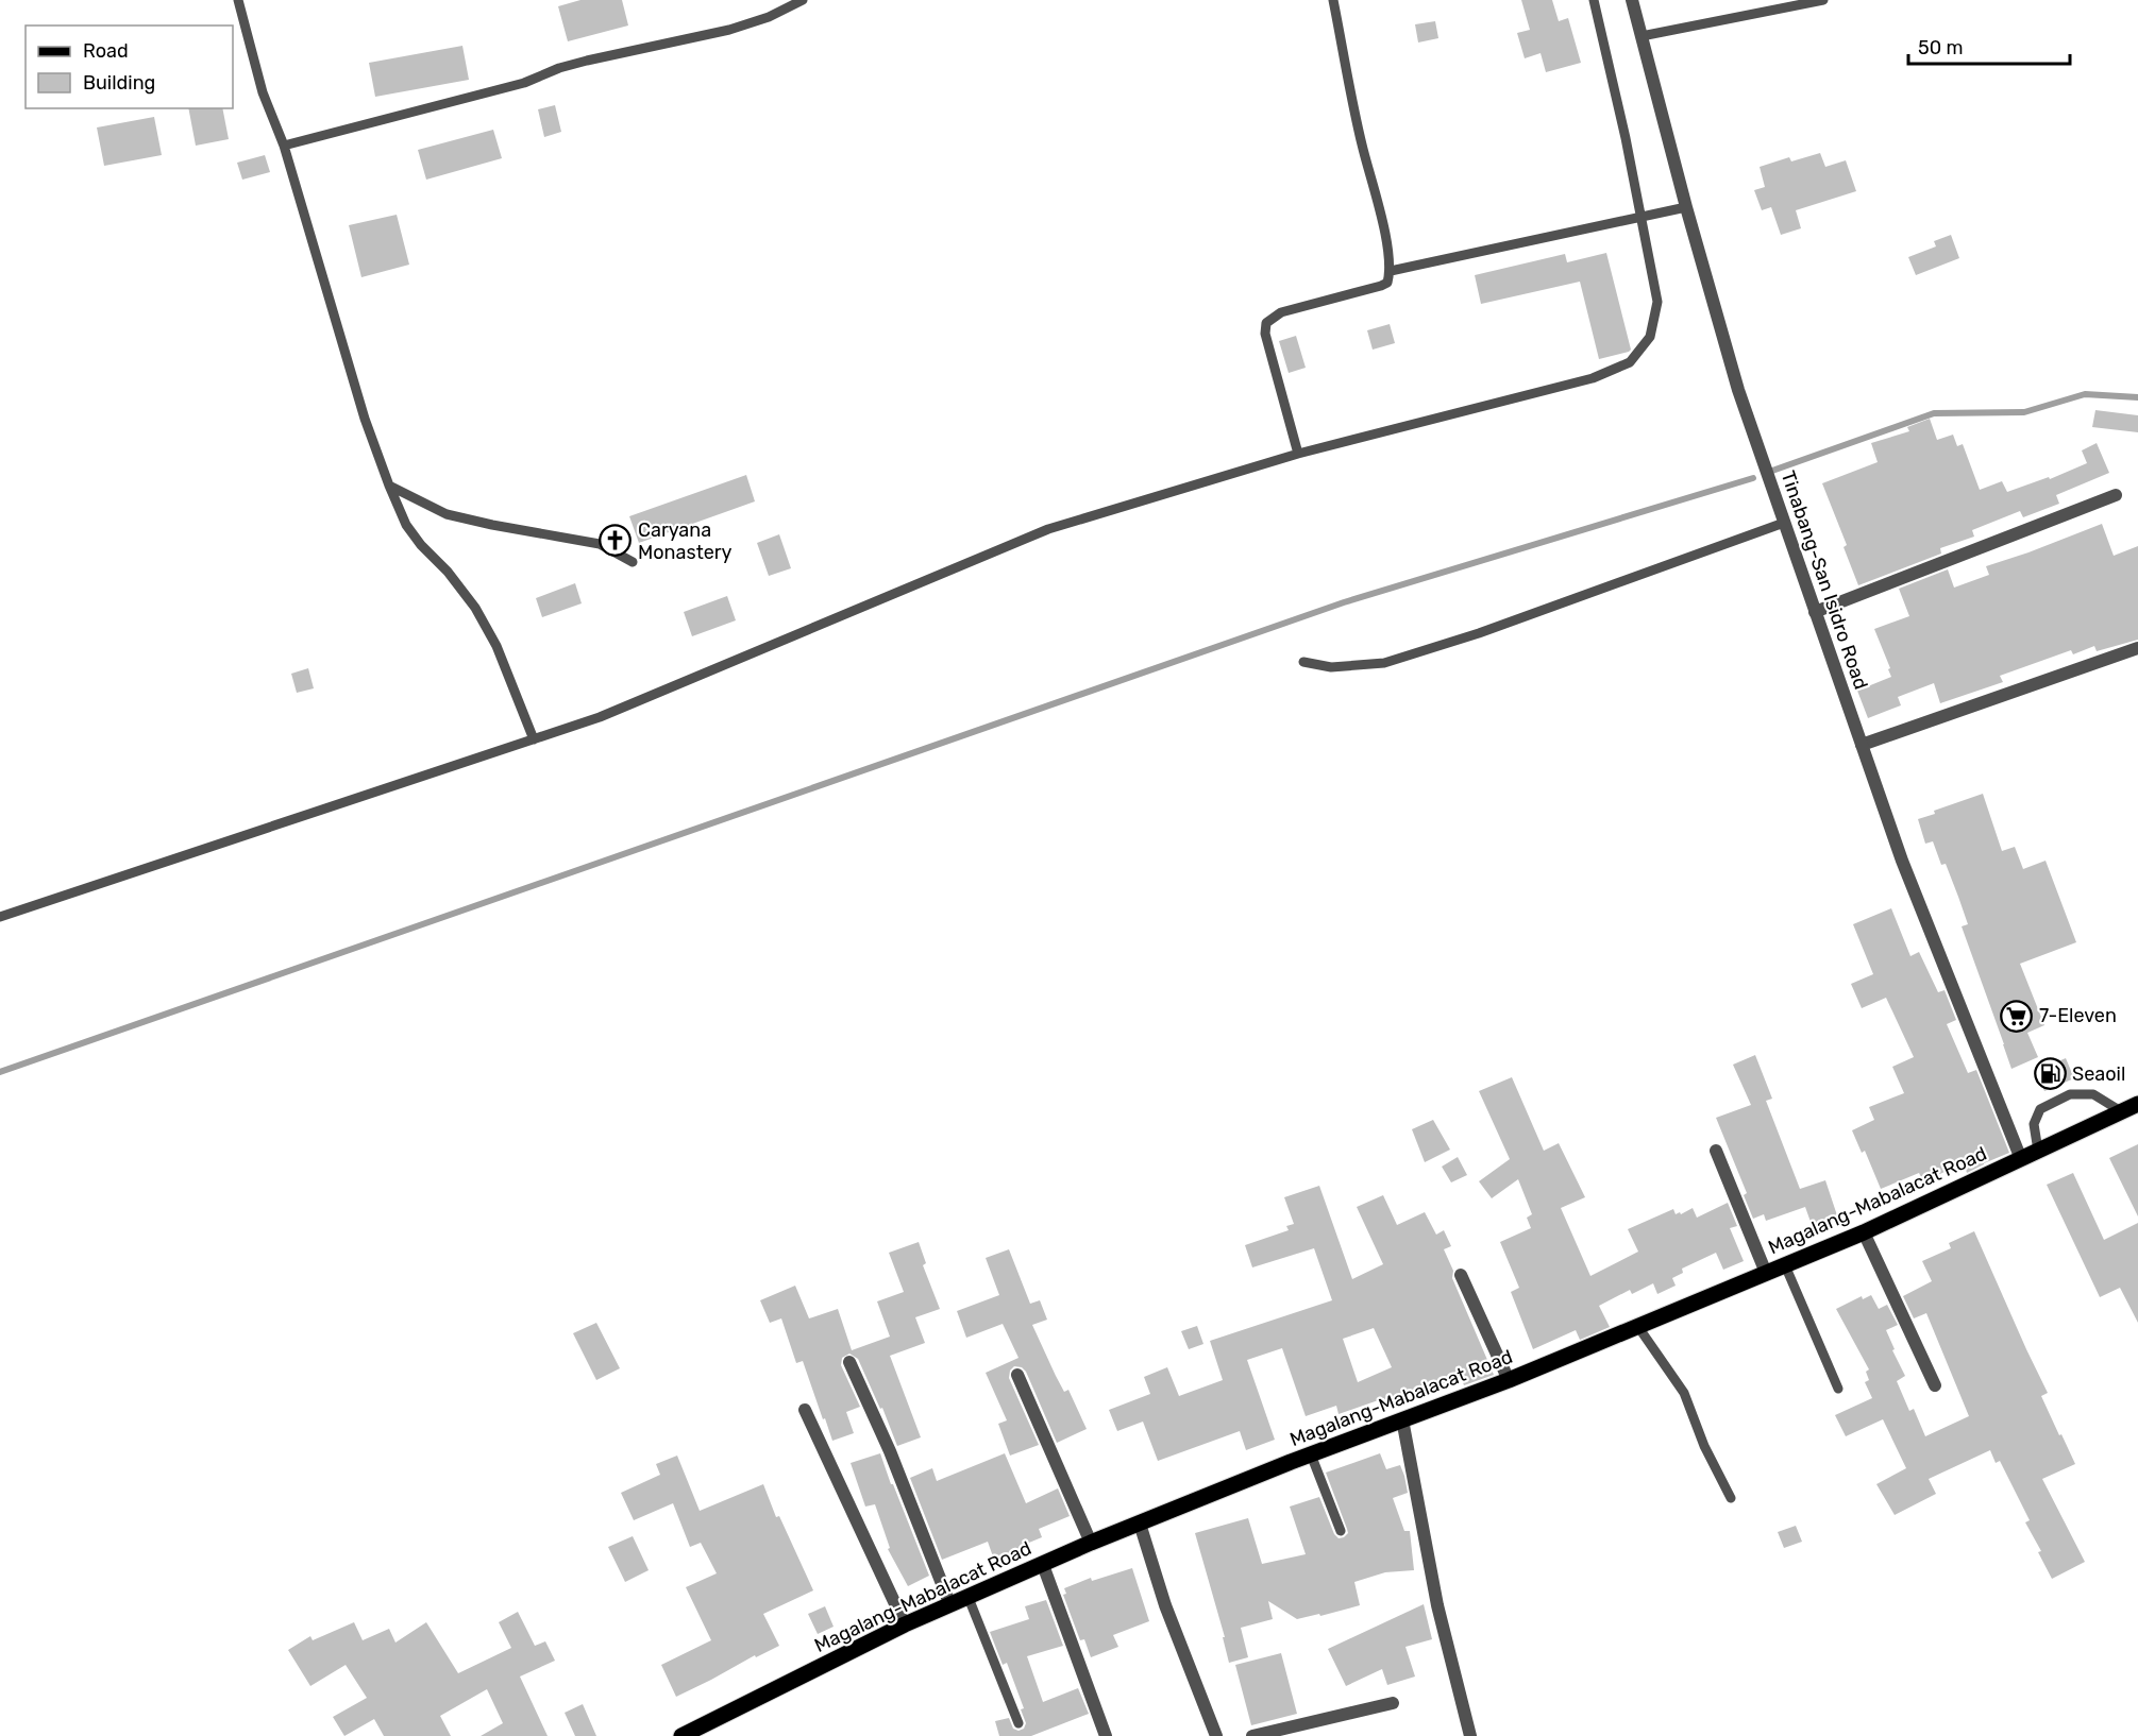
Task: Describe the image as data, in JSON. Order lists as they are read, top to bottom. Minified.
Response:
{"streets":{"main road":["Magalang-Mabalacat Road"],"street":["Tinabang-San Isidro Road"]},"crossings":[["Tinabang-San Isidro Road","Magalang-Mabalacat Road"]],"places":{"church":["Caryana Monastery"],"supermarket":["7-Eleven"],"fuel station":["Seaoil"]},"legend":["Road","Building"],"scale_bar":"50 m"}
